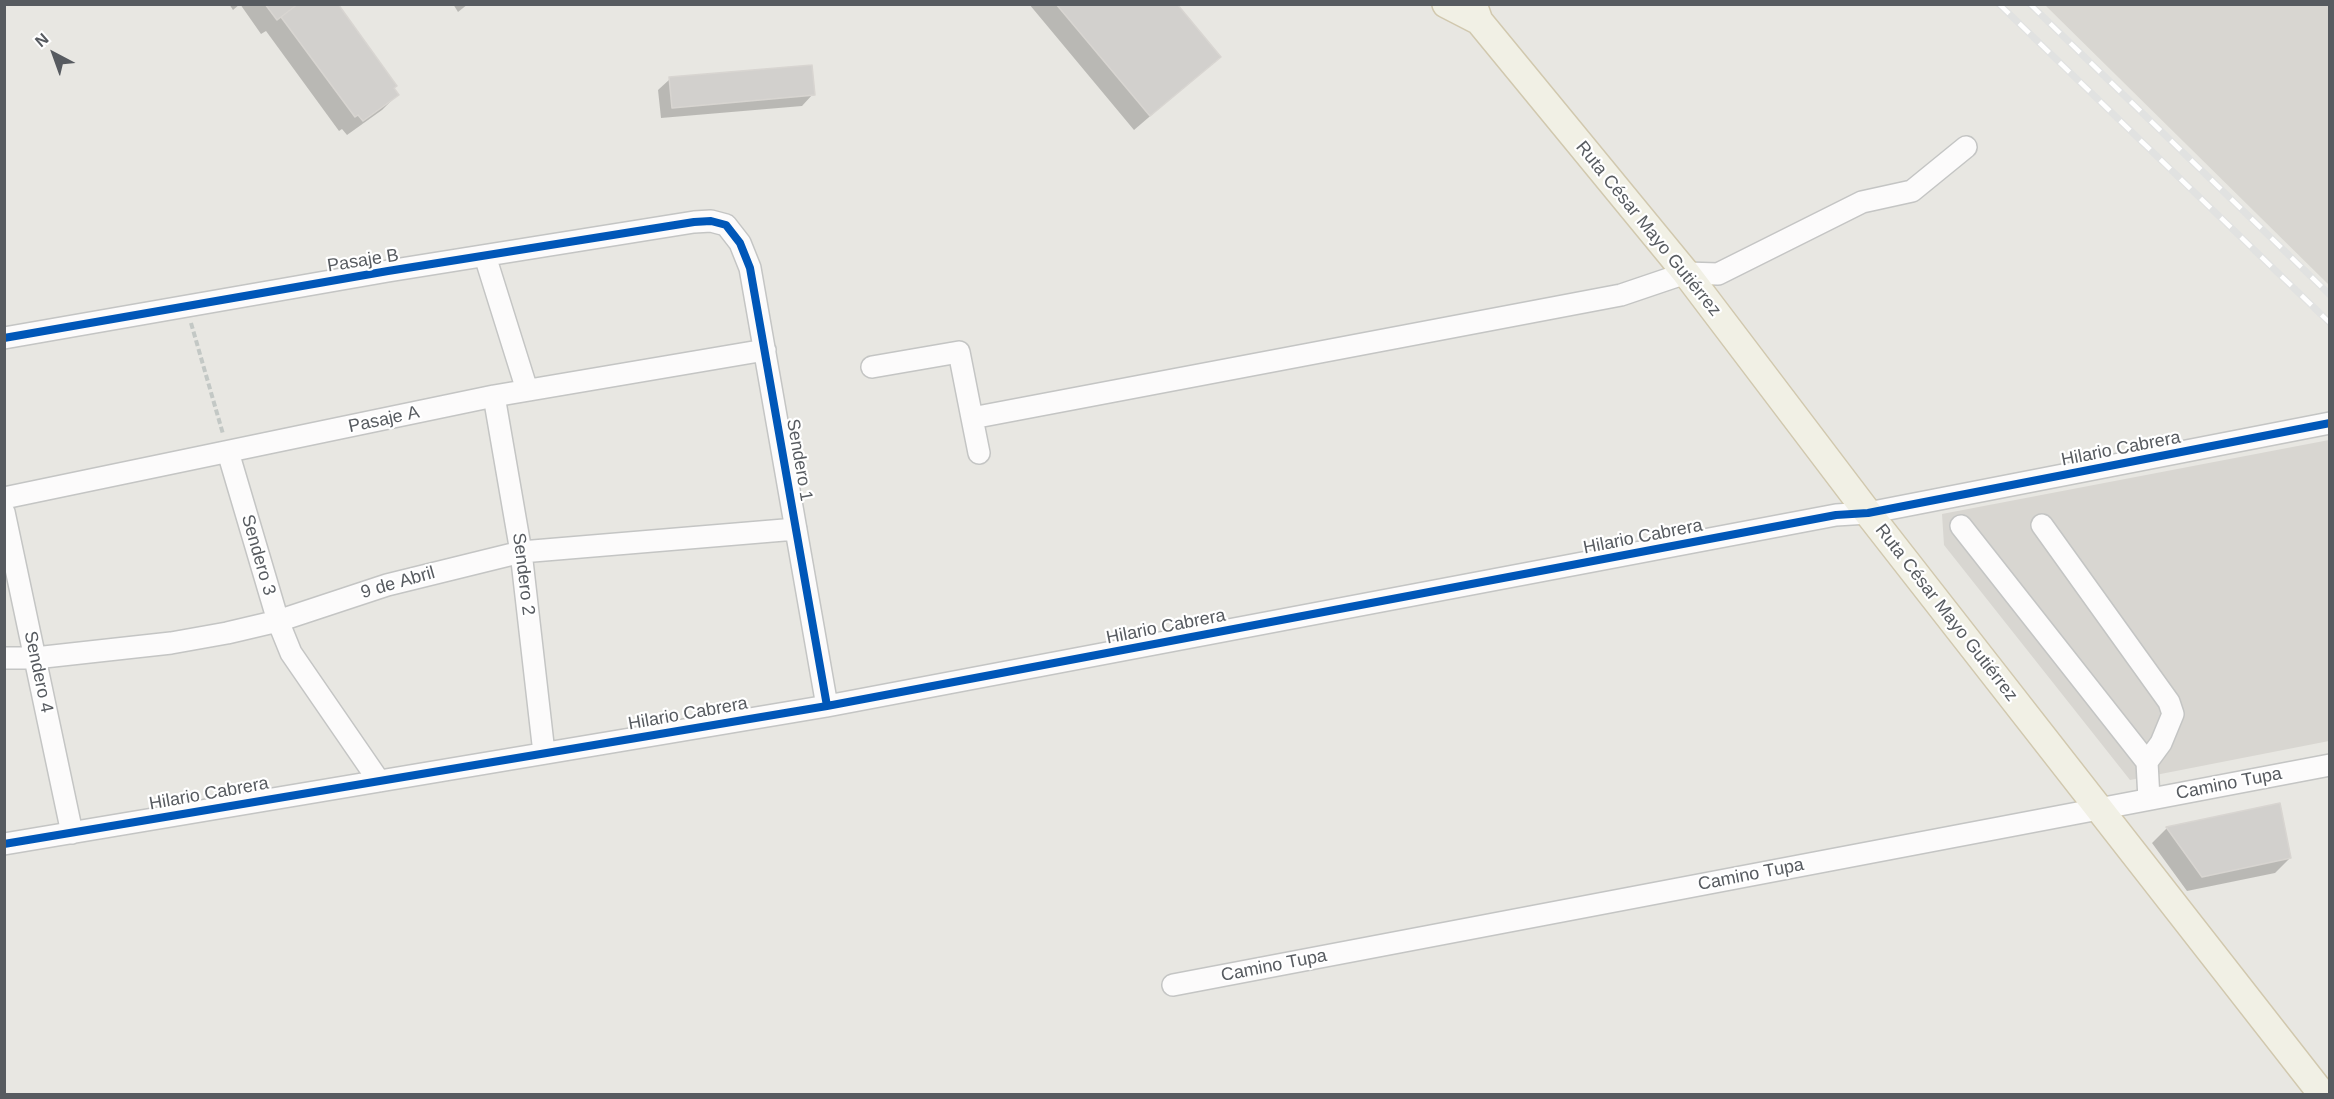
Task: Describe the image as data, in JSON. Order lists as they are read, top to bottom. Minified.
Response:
{"streets":{"main road":["Ruta César Mayo Gutiérrez"],"street":["Pasaje B","Pasaje A","Hilario Cabrera","Sendero 1","Sendero 3","Sendero 2","9 de Abril","Sendero 4","Camino Tupa"]},"crossings":[["Ruta César Mayo Gutiérrez","Hilario Cabrera"],["Ruta César Mayo Gutiérrez","Camino Tupa"],["Pasaje B","Sendero 1"],["Pasaje A","Sendero 1"],["Pasaje A","Sendero 3"],["Pasaje A","Sendero 2"],["Hilario Cabrera","Sendero 1"],["Hilario Cabrera","Sendero 3"],["Hilario Cabrera","Sendero 2"],["Hilario Cabrera","Sendero 4"],["Sendero 1","9 de Abril"],["Sendero 3","9 de Abril"],["Sendero 2","9 de Abril"],["9 de Abril","Sendero 4"]],"north":"top left"}
